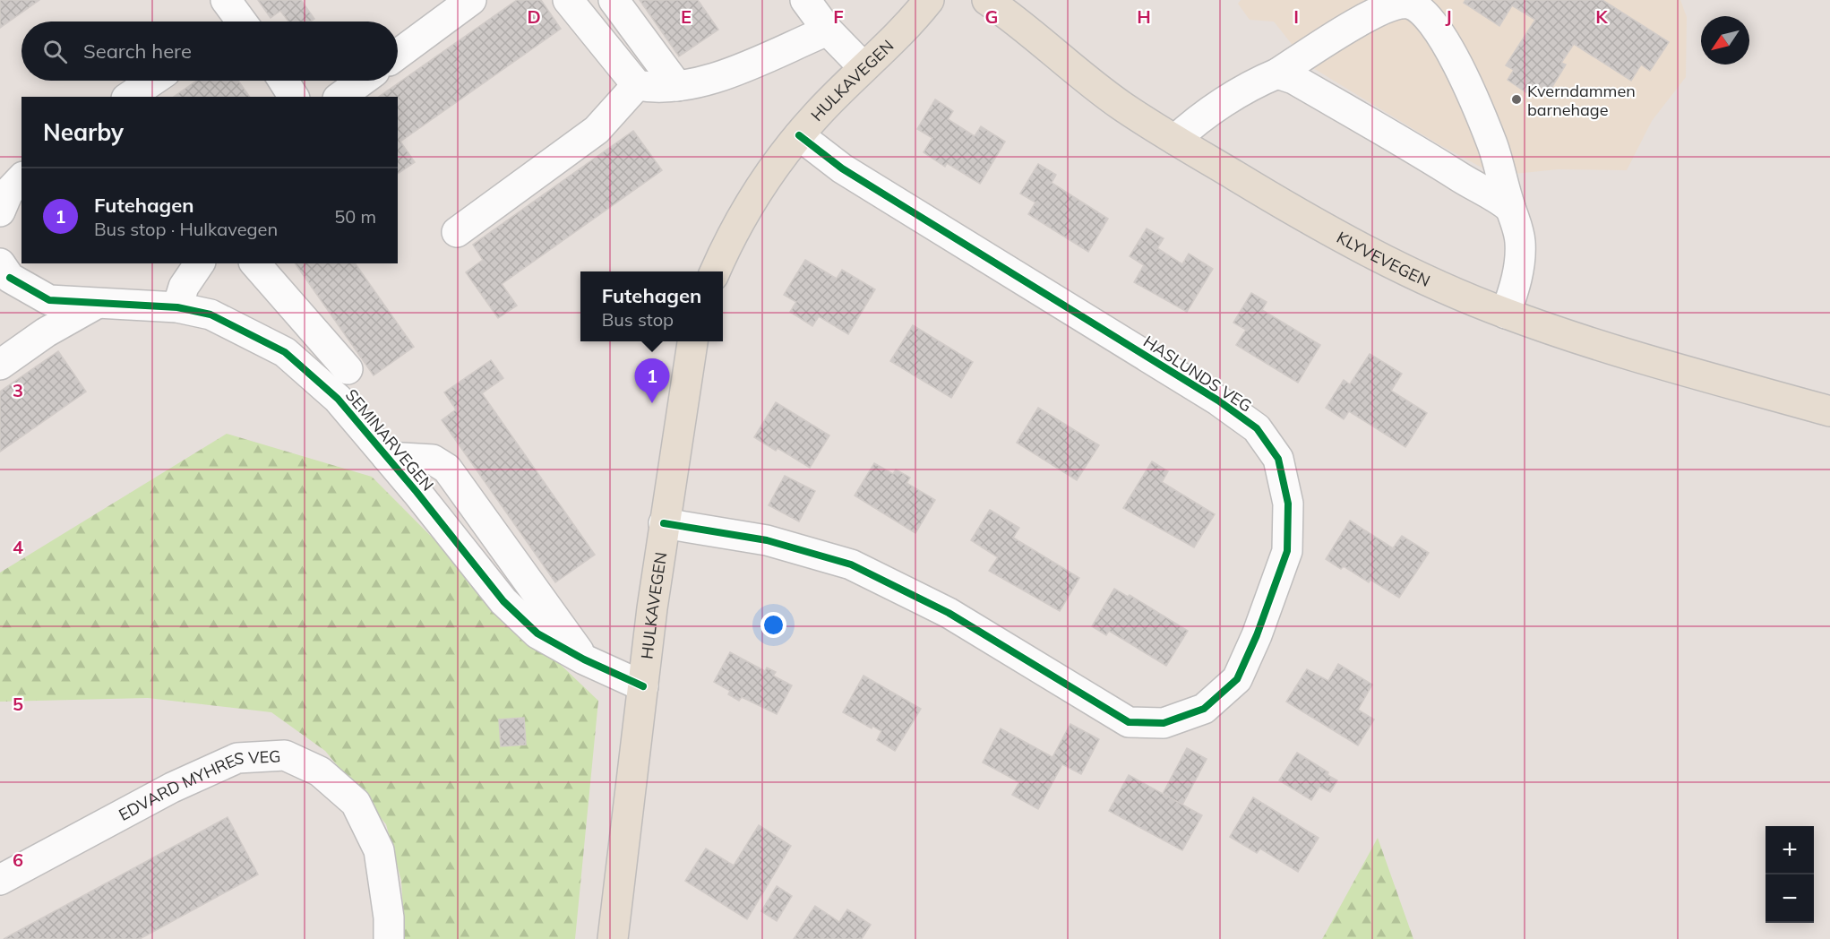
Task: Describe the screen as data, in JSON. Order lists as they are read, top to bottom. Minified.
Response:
{"streets":{"main road":["HULKAVEGEN","KLYVEVEGEN"],"street":["HASLUNDS VEG","SEMINARVEGEN","EDVARD MYHRES VEG"]},"crossings":[["HULKAVEGEN","HASLUNDS VEG"],["HULKAVEGEN","SEMINARVEGEN"]],"places":["Kverndammen barnehage"],"north":"bottom left","page":{"search":"Search here","heading":"Nearby","list":[{"mark":"1","name":"Futehagen","note":"Bus stop · Hulkavegen","value":"50 m"}],"popup":["Futehagen","Bus stop"],"pins":"1","map_buttons":["+","−"]},"grid":{"columns":["D","E","F","G","H","I","J","K"],"rows":["3","4","5","6"]}}
